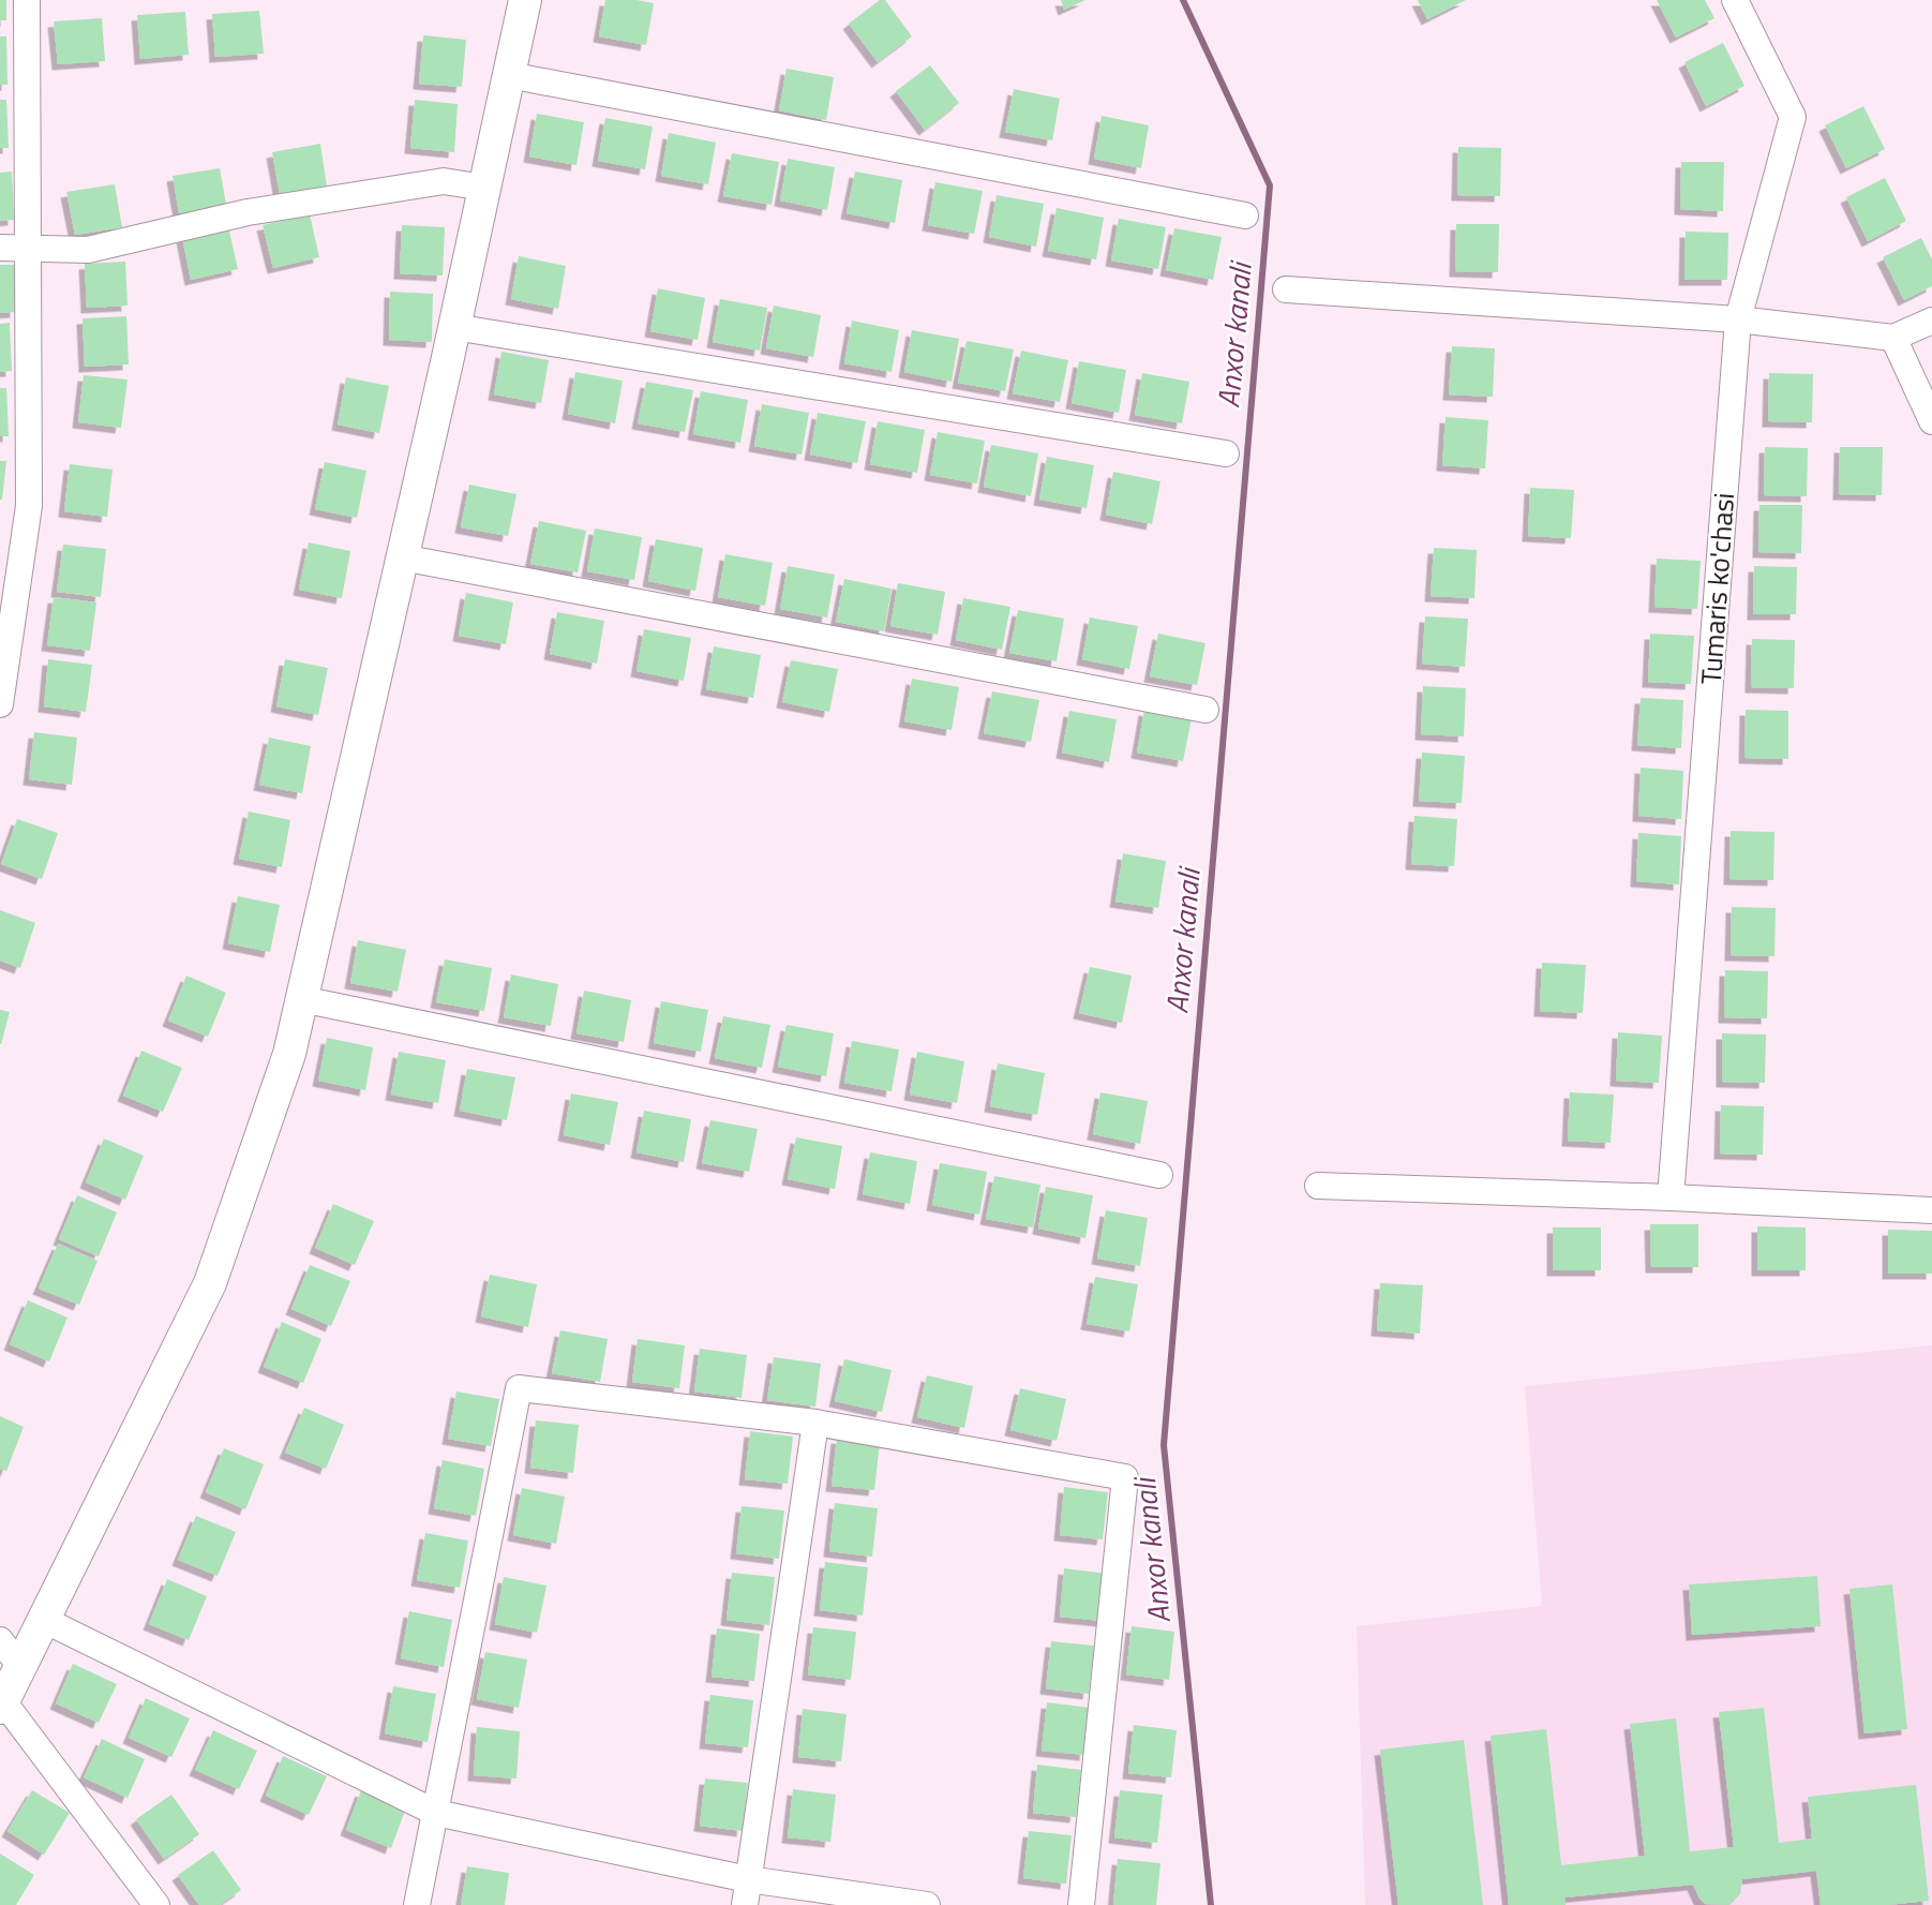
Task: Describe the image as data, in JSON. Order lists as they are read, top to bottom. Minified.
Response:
{"streets":{"street":["Tumaris ko'chasi"]},"water":["Anxor kanali"]}
